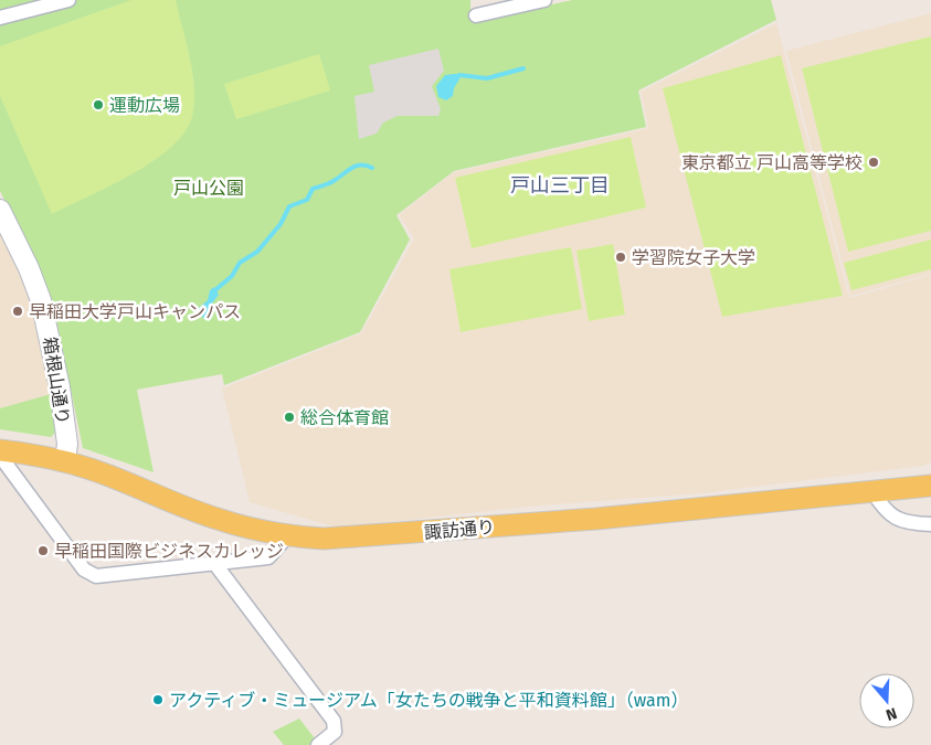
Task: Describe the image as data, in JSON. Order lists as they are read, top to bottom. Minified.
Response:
{"streets":{"main road":["諏訪通り"],"street":["箱根山通り"]},"crossings":[["箱根山通り","諏訪通り"]],"districts":["戸山三丁目"],"parks":["戸山公園"],"places":["運動広場","東京都立 戸山高等学校","学習院女子大学","早稲田大学戸山キャンパス","総合体育館","早稲田国際ビジネスカレッジ","アクティブ・ミュージアム「女たちの戦争と平和資料館」（wam）"],"north":"bottom"}
